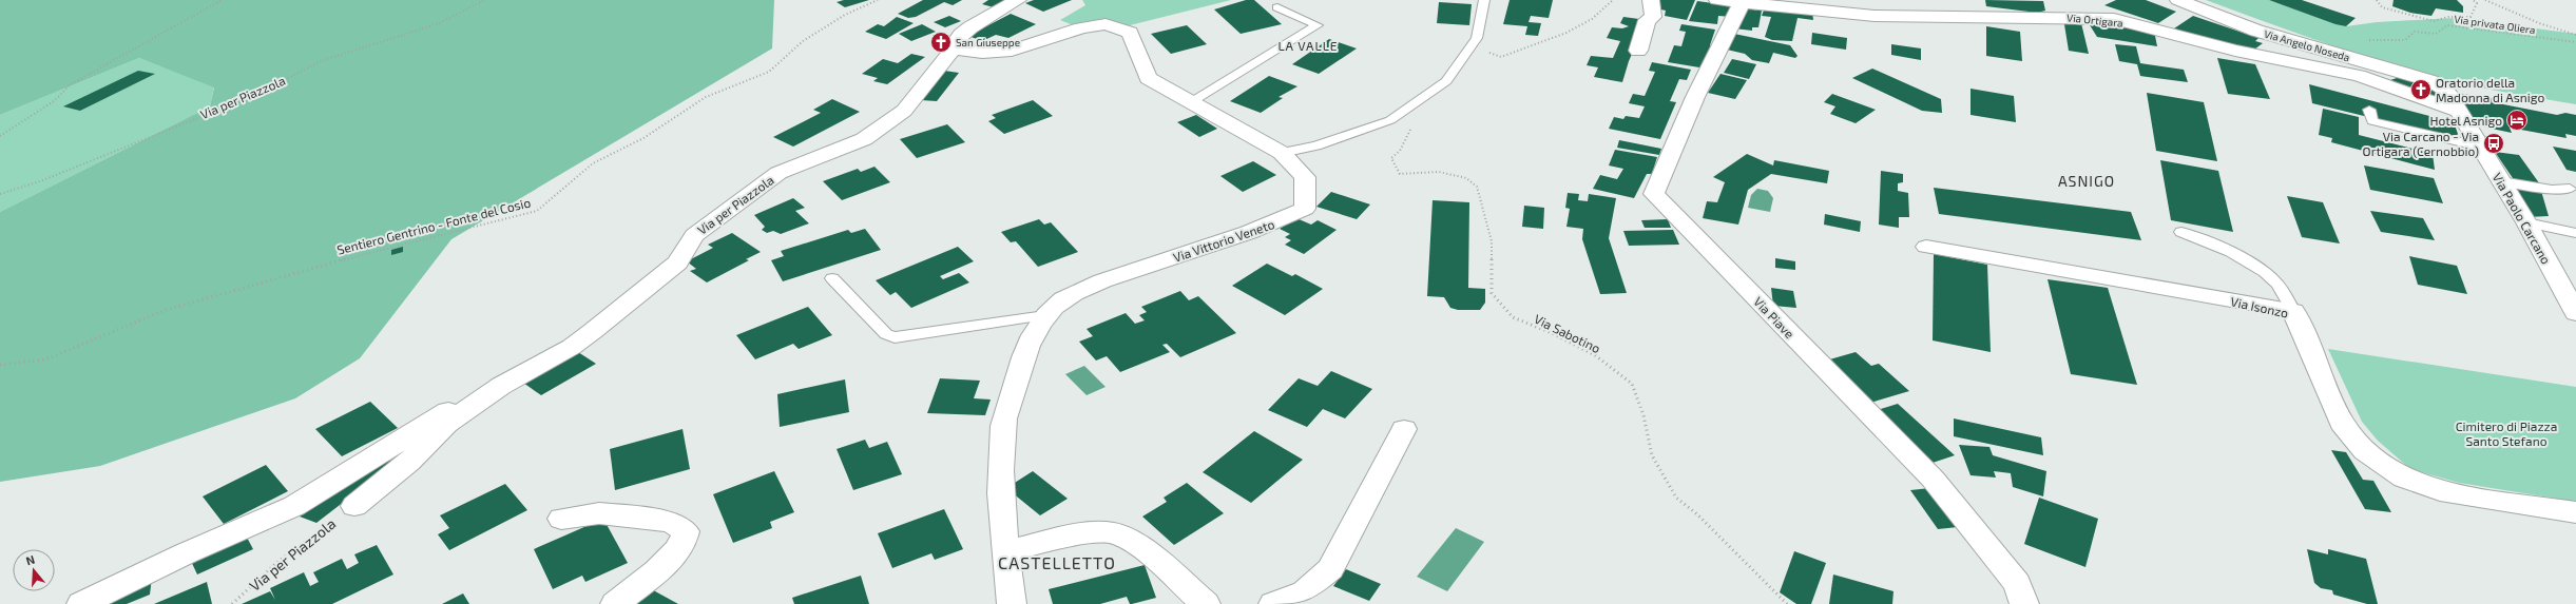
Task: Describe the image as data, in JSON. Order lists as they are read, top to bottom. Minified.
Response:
{"streets":{"street":["Via Ortigara","Via Angelo Noseda","Via per Piazzola","Via Paolo Carcano","Via Vittorio Veneto","Via Isonzo","Via Piave"],"path":["Via privata Oliera","Sentiero Gentrino - Fonte del Cosio","Via Sabotino"]},"crossings":[["Via Ortigara","Via Paolo Carcano"],["Via Ortigara","Via Piave"],["Via Angelo Noseda","Via Paolo Carcano"],["Via per Piazzola","Via Vittorio Veneto"]],"districts":["LA VALLE","ASNIGO","CASTELLETTO"],"parks":["Cimitero di Piazza Santo Stefano"],"places":{"church":["San Giuseppe","Oratorio della Madonna di Asnigo"],"hotel":["Hotel Asnigo"],"bus stop":["Via Carcano - Via Ortigara (Cernobbio)"]},"north":"top"}
